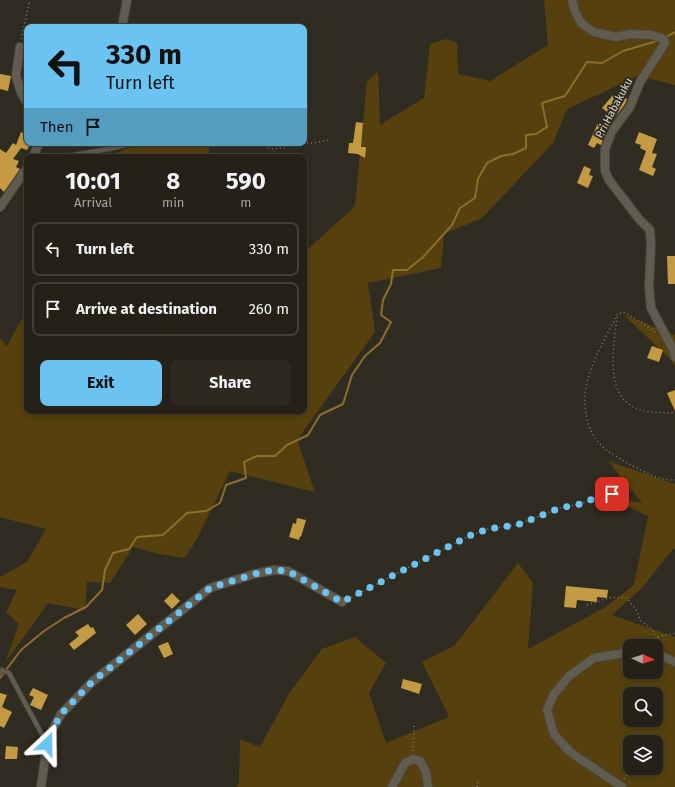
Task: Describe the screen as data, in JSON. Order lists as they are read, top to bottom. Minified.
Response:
{"streets":{"street":["Pri Habakuku"]},"north":"right","page":{"turn":["330 m","Turn left"],"then":"Then","eta":["10:01","Arrival","8","min","590","m"],"list":[{"name":"Turn left","value":"330 m"},{"name":"Arrive at destination","value":"260 m"}],"buttons":["Exit","Share"]}}
